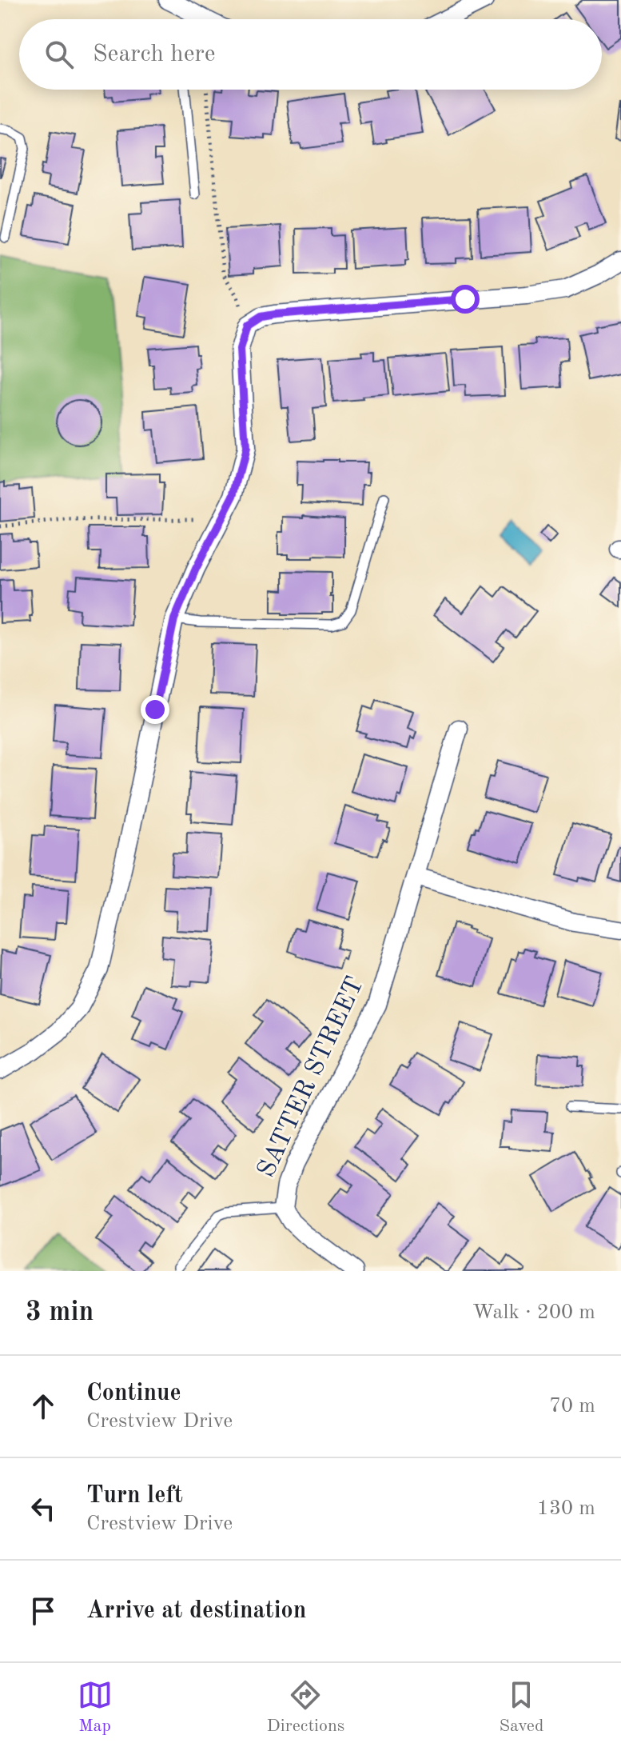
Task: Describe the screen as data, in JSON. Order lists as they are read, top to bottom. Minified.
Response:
{"streets":{"street":["SATTER STREET"]},"page":{"search":"Search here","heading":["3 min","Walk · 200 m"],"list":[["Continue","Crestview Drive","70 m"],["Turn left","Crestview Drive","130 m"],"Arrive at destination"],"nav":["Map","Directions","Saved"]}}
